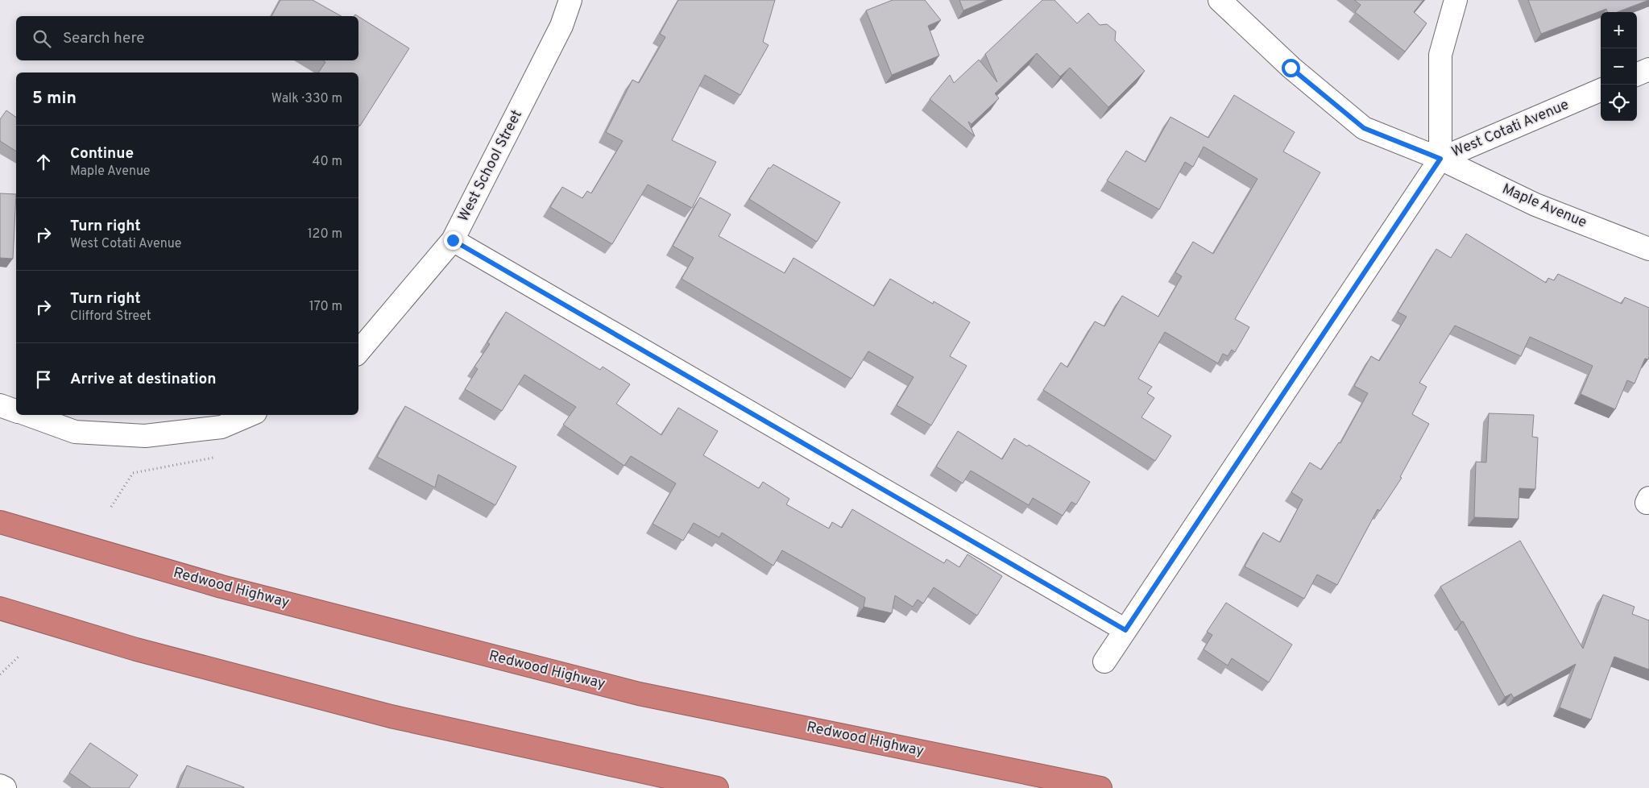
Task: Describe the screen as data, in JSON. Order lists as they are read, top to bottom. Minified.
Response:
{"streets":{"highway":["Redwood Highway"],"street":["West Cotati Avenue","West School Street","Maple Avenue"]},"crossings":[["West Cotati Avenue","Maple Avenue"]],"page":{"map_buttons":["+","−"],"search":"Search here","heading":["5 min","Walk · 330 m"],"list":[["Continue","Maple Avenue","40 m"],["Turn right","West Cotati Avenue","120 m"],["Turn right","Clifford Street","170 m"],"Arrive at destination"]}}
